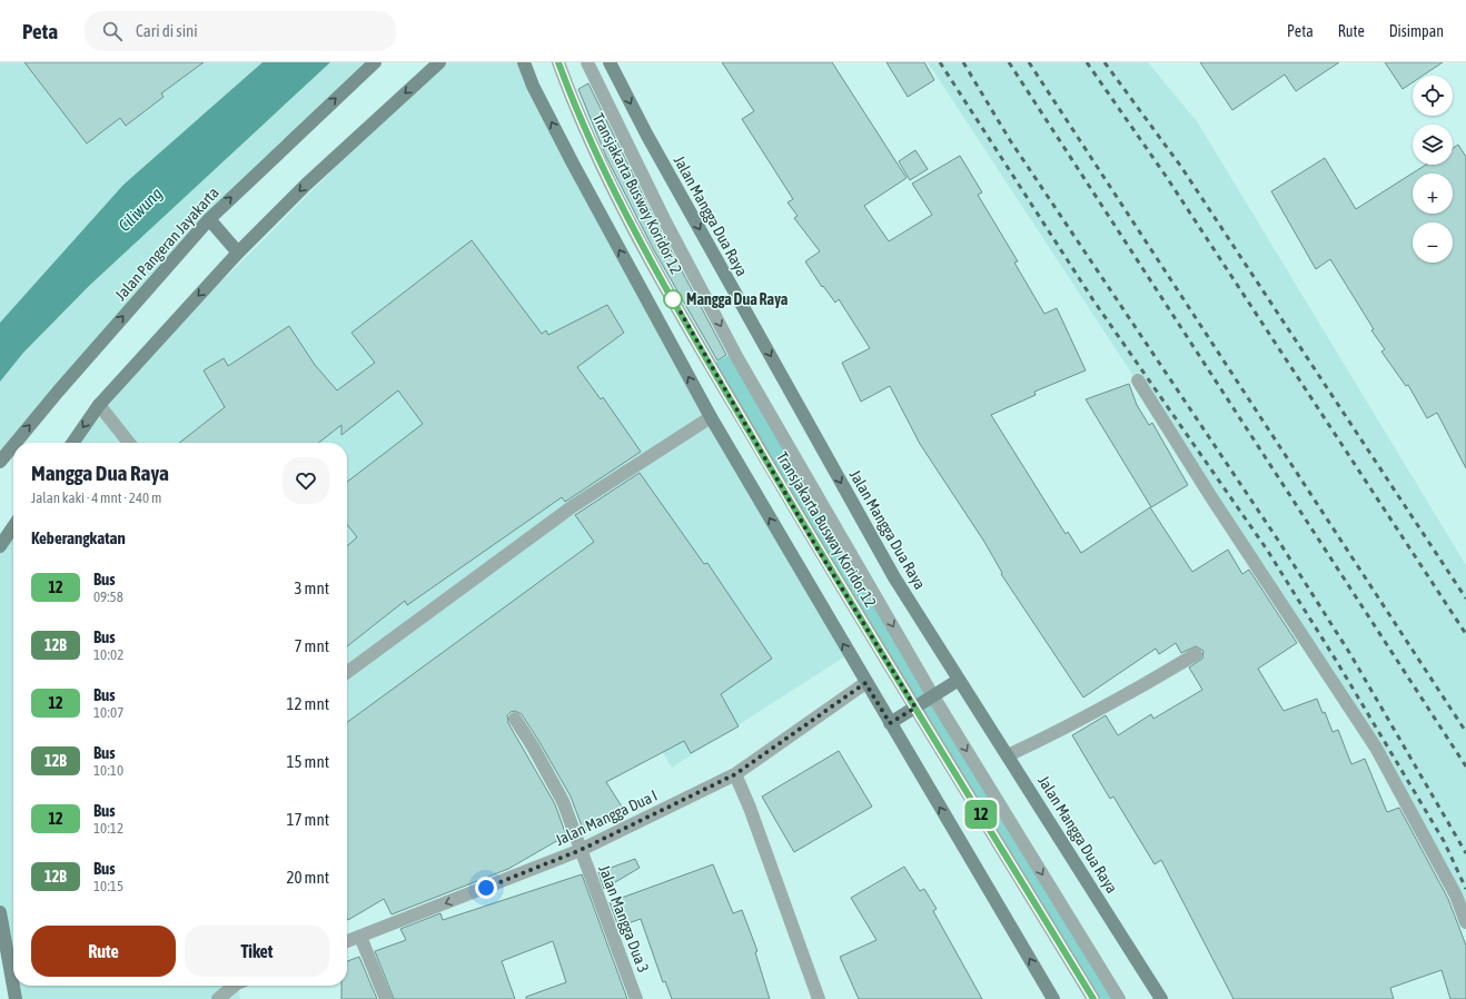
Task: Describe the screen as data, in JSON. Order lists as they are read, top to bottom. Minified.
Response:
{"streets":{"main road":["Jalan Mangga Dua Raya","Jalan Pangeran Jayakarta"],"street":["Transjakarta Busway Koridor 12","Jalan Mangga Dua I","Jalan Mangga Dua 3"]},"crossings":[["Jalan Mangga Dua I","Jalan Mangga Dua 3"]],"one_way":["Jalan Mangga Dua I"],"water":["Ciliwung"],"places":["Mangga Dua Raya"],"lines":["bus line 12"],"page":{"header":"Peta","search":"Cari di sini","nav":["Peta","Rute","Disimpan"],"on_map":"12","map_buttons":["+","−"],"heading":[["Mangga Dua Raya","Jalan kaki · 4 mnt · 240 m"],"Keberangkatan"],"list":[{"mark":"12","name":"Bus","note":"09:58","value":"3 mnt"},{"mark":"12B","name":"Bus","note":"10:02","value":"7 mnt"},{"mark":"12","name":"Bus","note":"10:07","value":"12 mnt"},{"mark":"12B","name":"Bus","note":"10:10","value":"15 mnt"},{"mark":"12","name":"Bus","note":"10:12","value":"17 mnt"},{"mark":"12B","name":"Bus","note":"10:15","value":"20 mnt"}],"buttons":["Rute","Tiket"]}}
